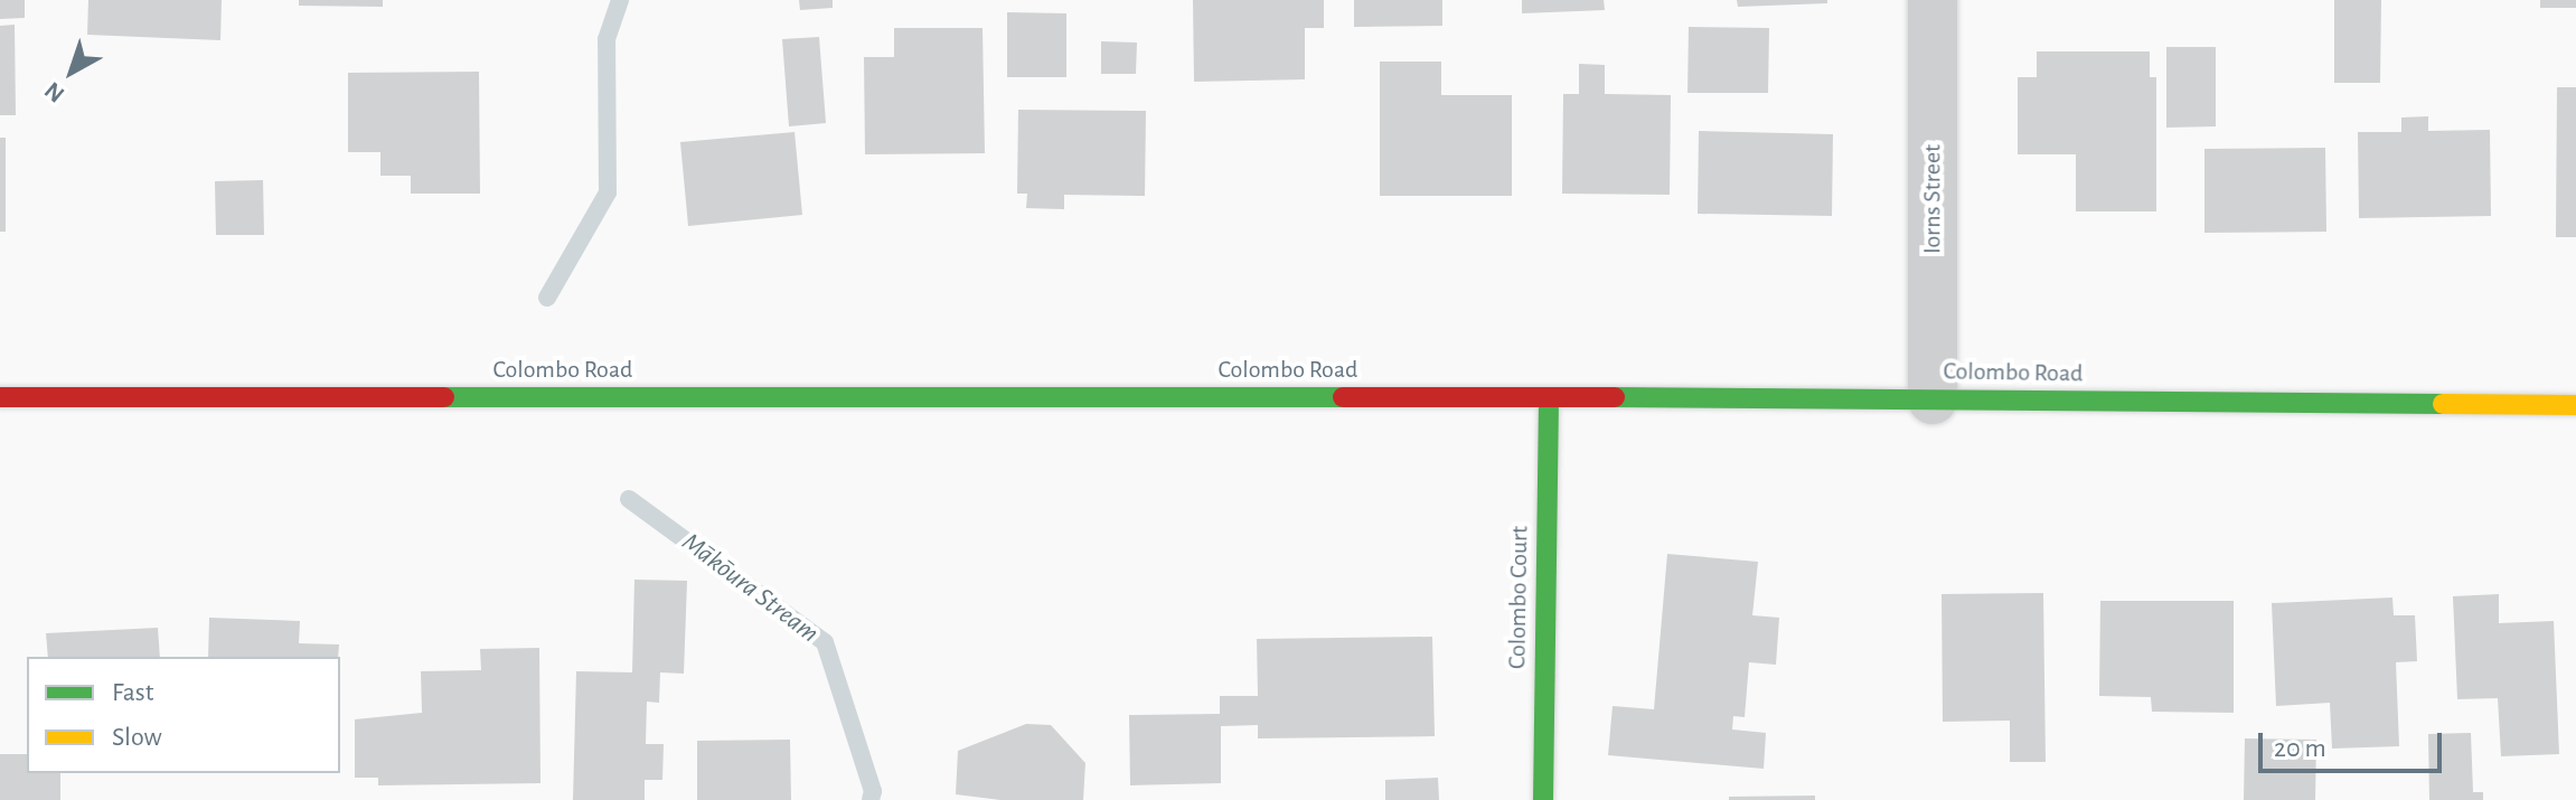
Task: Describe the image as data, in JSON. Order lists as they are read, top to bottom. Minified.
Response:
{"streets":{"street":["Iorns Street","Colombo Road","Colombo Court"]},"crossings":[["Iorns Street","Colombo Road"],["Colombo Road","Colombo Court"]],"water":["Mākōura Stream"],"legend":["Fast","Slow"],"scale_bar":"20 m","north":"bottom left"}
